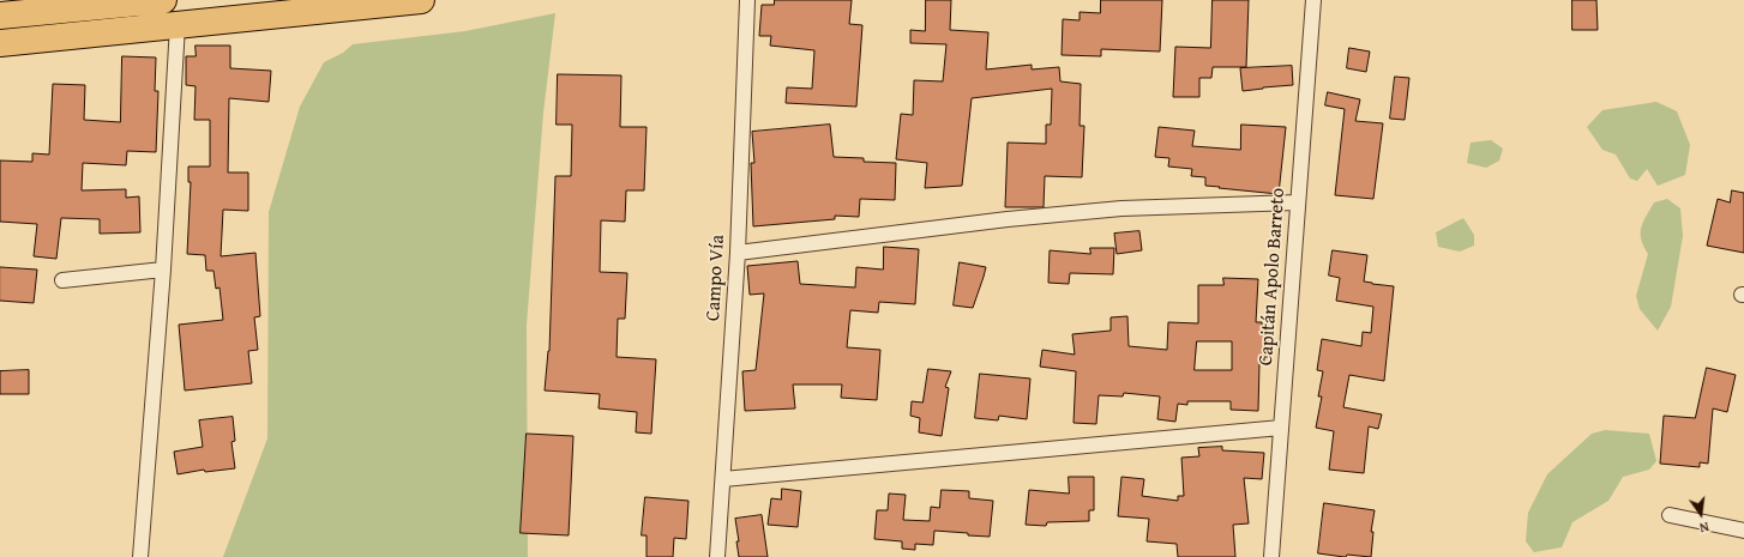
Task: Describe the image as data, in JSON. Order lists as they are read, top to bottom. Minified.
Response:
{"streets":{"street":["Capitán Apolo Barreto","Campo Vía"]},"north":"bottom"}
